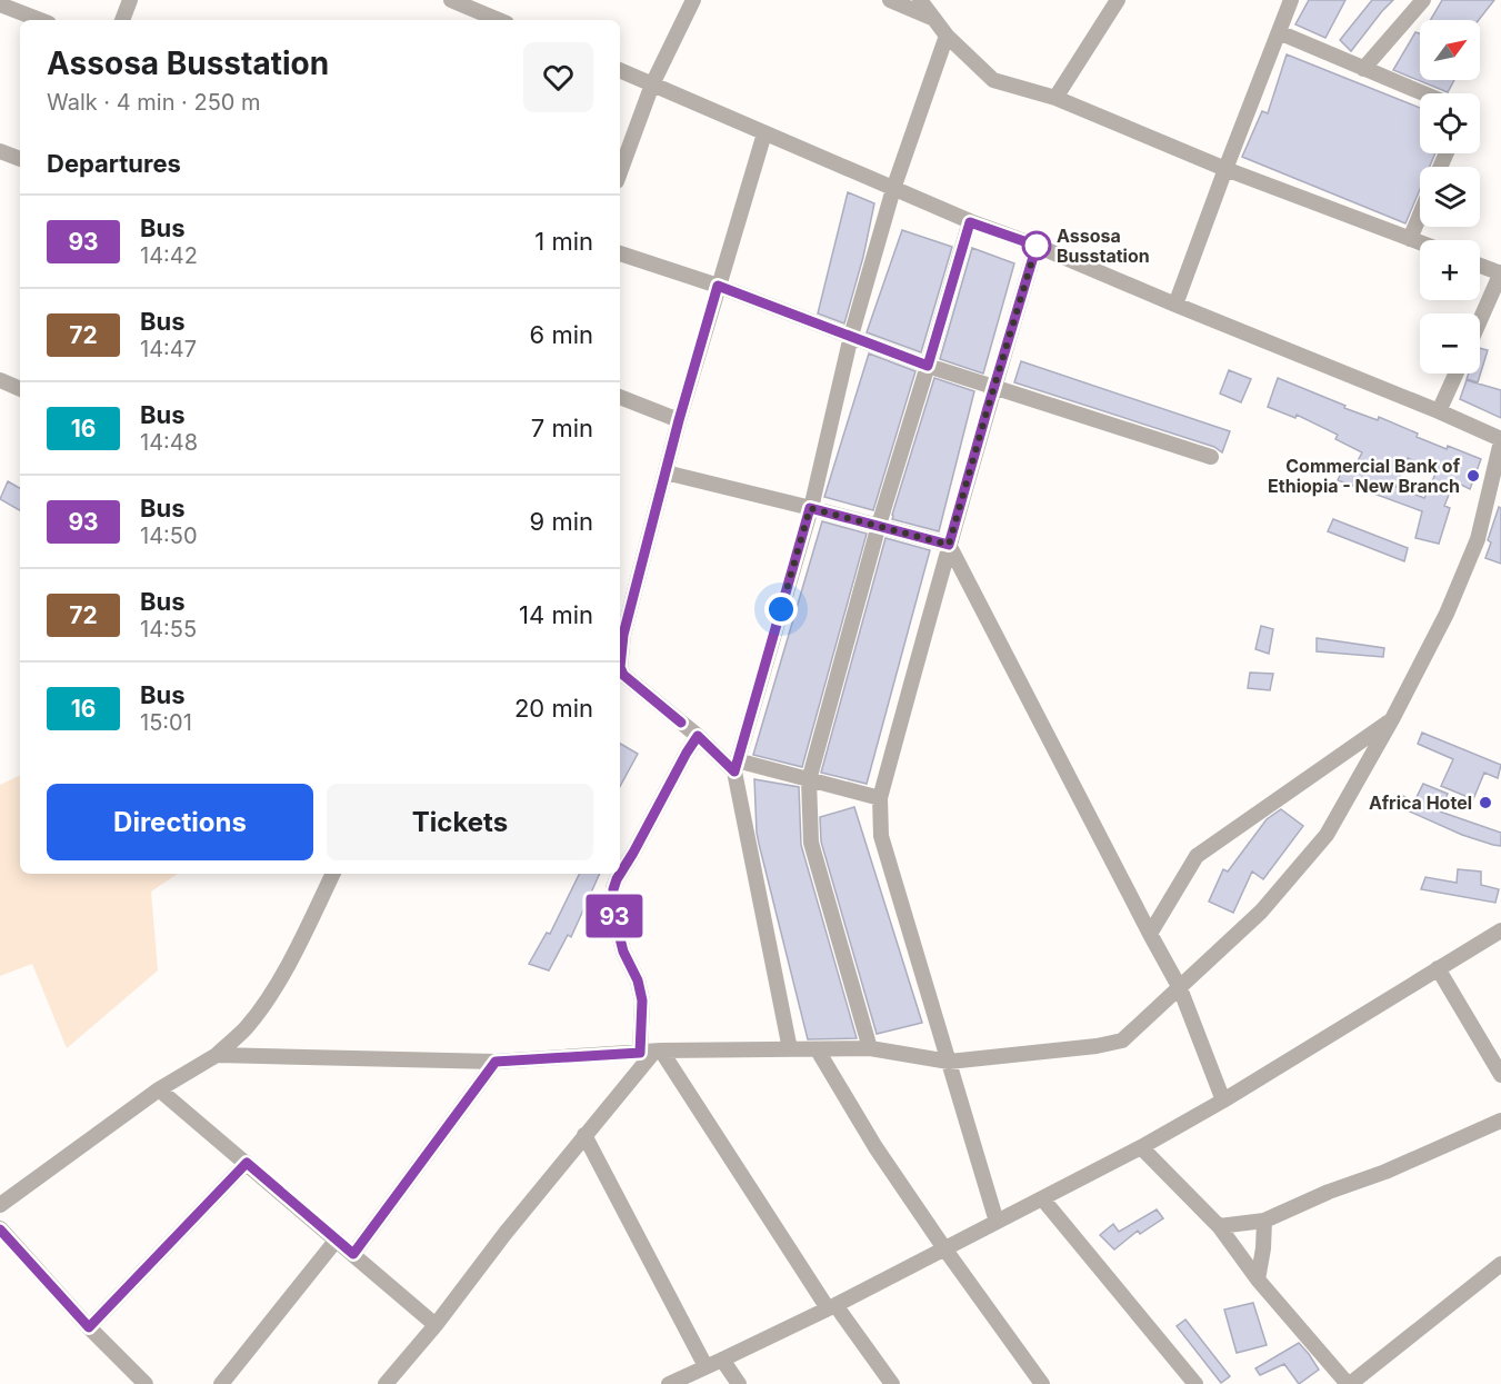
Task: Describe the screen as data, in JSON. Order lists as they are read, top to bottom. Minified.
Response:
{"places":["Assosa Busstation","Commercial Bank of Ethiopia - New Branch","Africa Hotel"],"lines":["bus line 93"],"north":"top right","page":{"on_map":"93","map_buttons":["+","−"],"heading":[["Assosa Busstation","Walk · 4 min · 250 m"],"Departures"],"list":[{"mark":"93","name":"Bus","note":"14:42","value":"1 min"},{"mark":"72","name":"Bus","note":"14:47","value":"6 min"},{"mark":"16","name":"Bus","note":"14:48","value":"7 min"},{"mark":"93","name":"Bus","note":"14:50","value":"9 min"},{"mark":"72","name":"Bus","note":"14:55","value":"14 min"},{"mark":"16","name":"Bus","note":"15:01","value":"20 min"}],"buttons":["Directions","Tickets"]}}
